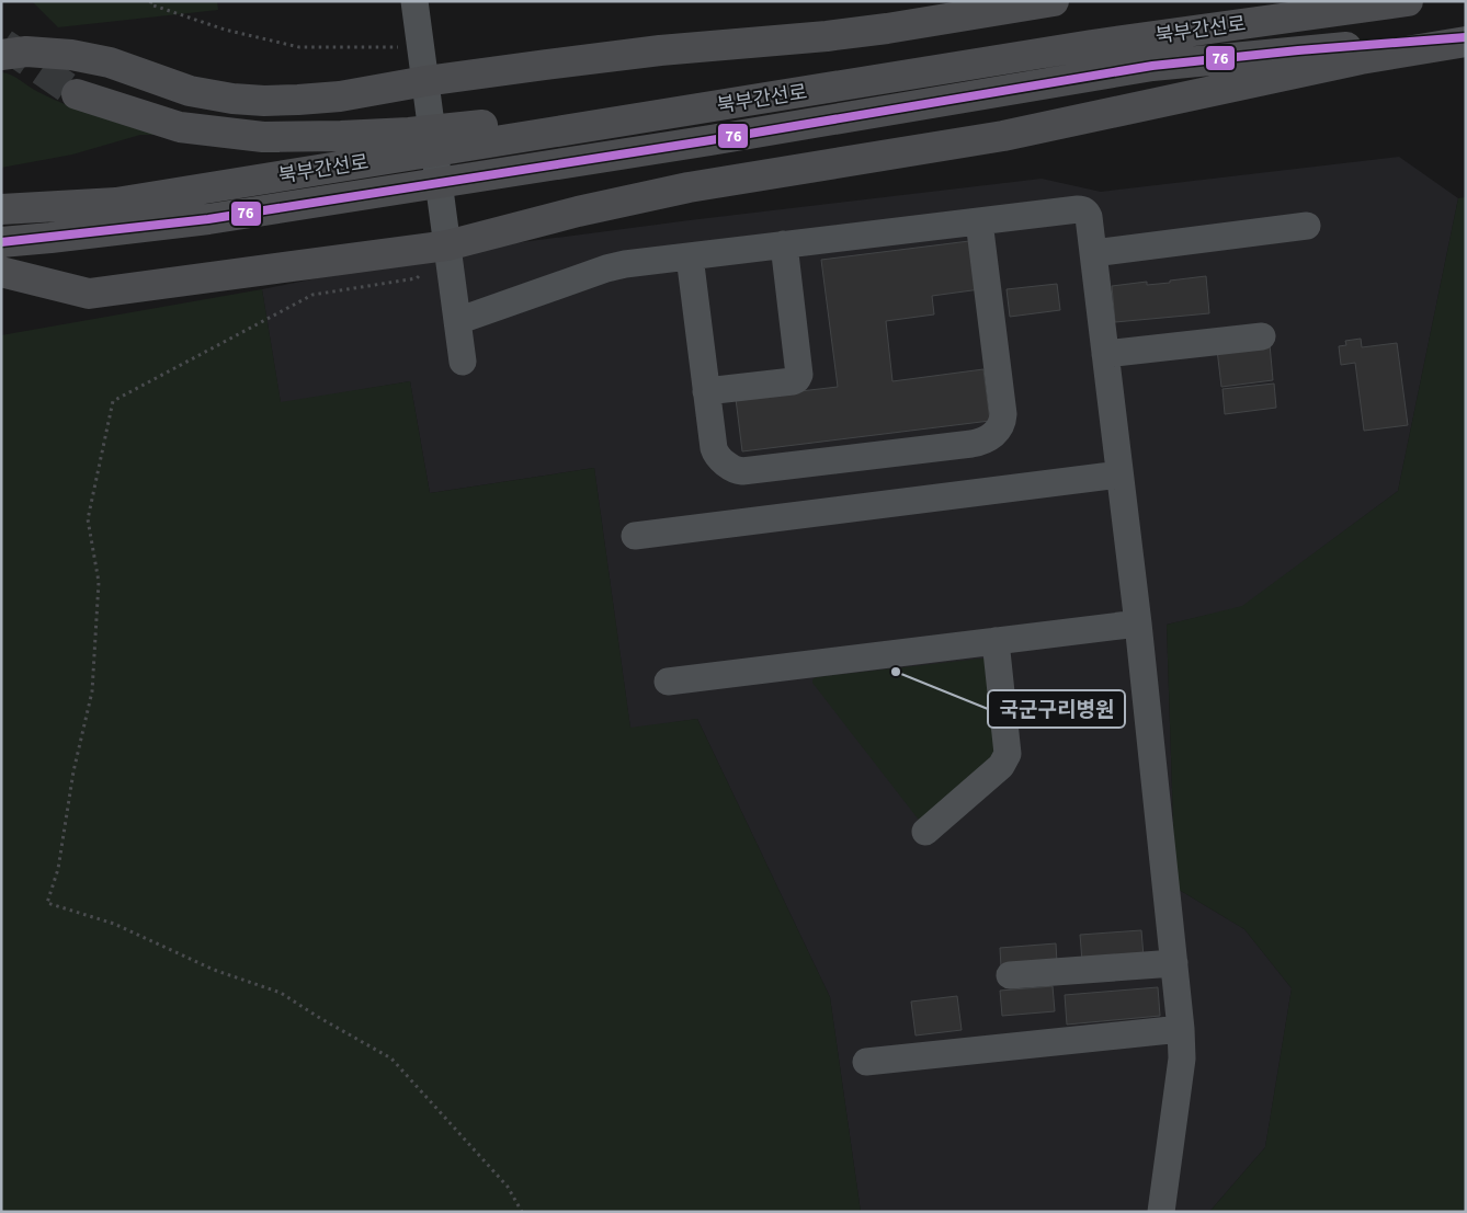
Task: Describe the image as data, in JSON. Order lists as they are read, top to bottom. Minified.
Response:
{"streets":{"highway":["북부간선로"]},"places":["국군구리병원"],"lines":["transit line 76"]}
